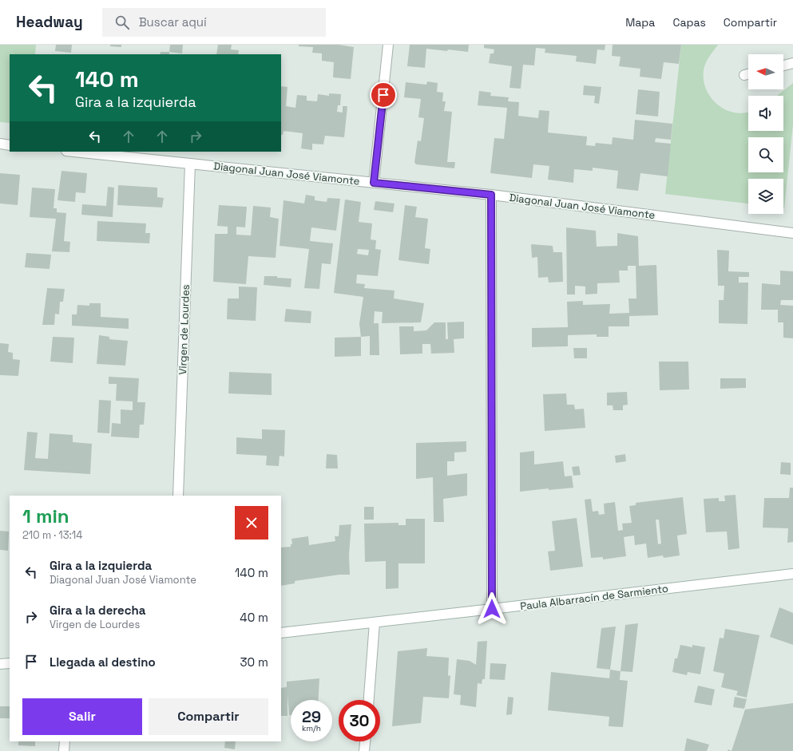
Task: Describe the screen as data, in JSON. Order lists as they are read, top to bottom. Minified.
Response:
{"streets":{"street":["Diagonal Juan José Viamonte","Virgen de Lourdes","Paula Albarracín de Sarmiento"]},"crossings":[["Diagonal Juan José Viamonte","Virgen de Lourdes"]],"north":"left","page":{"header":"Headway","search":"Buscar aquí","nav":["Mapa","Capas","Compartir"],"turn":["140 m","Gira a la izquierda"],"heading":["1 min","210 m · 13:14"],"list":[{"name":"Gira a la izquierda","note":"Diagonal Juan José Viamonte","value":"140 m"},{"name":"Gira a la derecha","note":"Virgen de Lourdes","value":"40 m"},{"name":"Llegada al destino","value":"30 m"}],"buttons":["Salir","Compartir"],"speed":"29 km/h","limit":"30"}}
